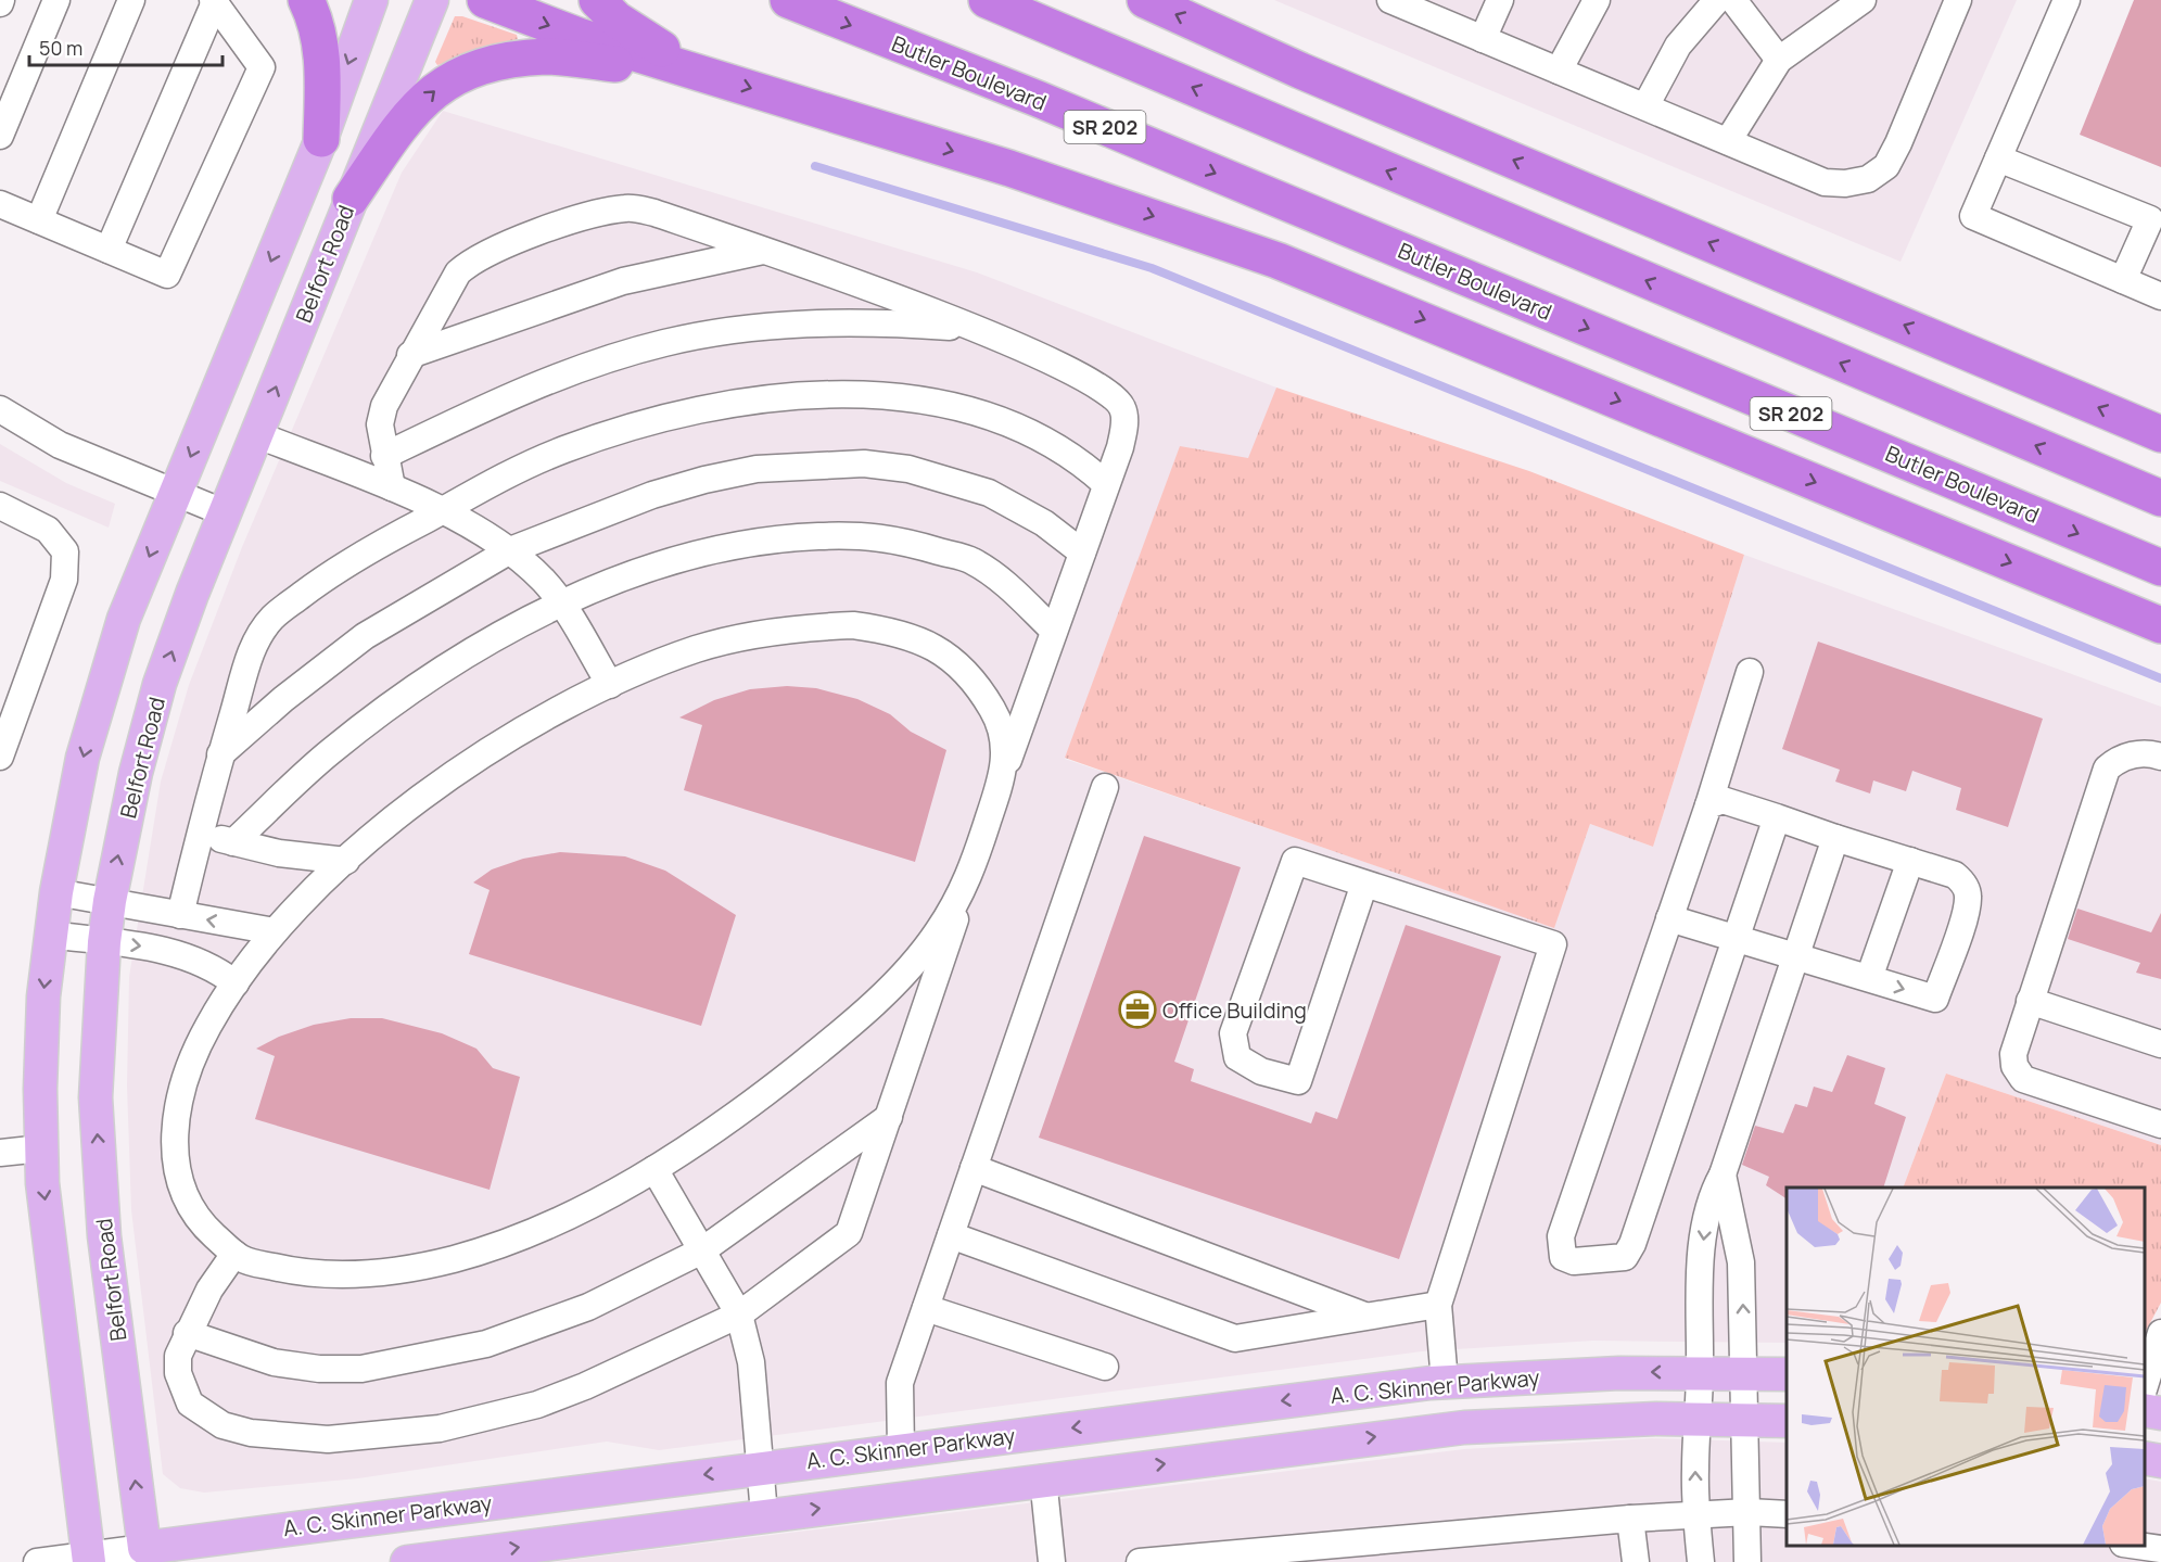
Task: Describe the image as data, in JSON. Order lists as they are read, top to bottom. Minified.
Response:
{"streets":{"highway":["Butler Boulevard","SR 202"],"main road":["Belfort Road","A. C. Skinner Parkway"]},"crossings":[["Belfort Road","A. C. Skinner Parkway"]],"places":{"office":["Office Building"]},"scale_bar":"50 m"}
